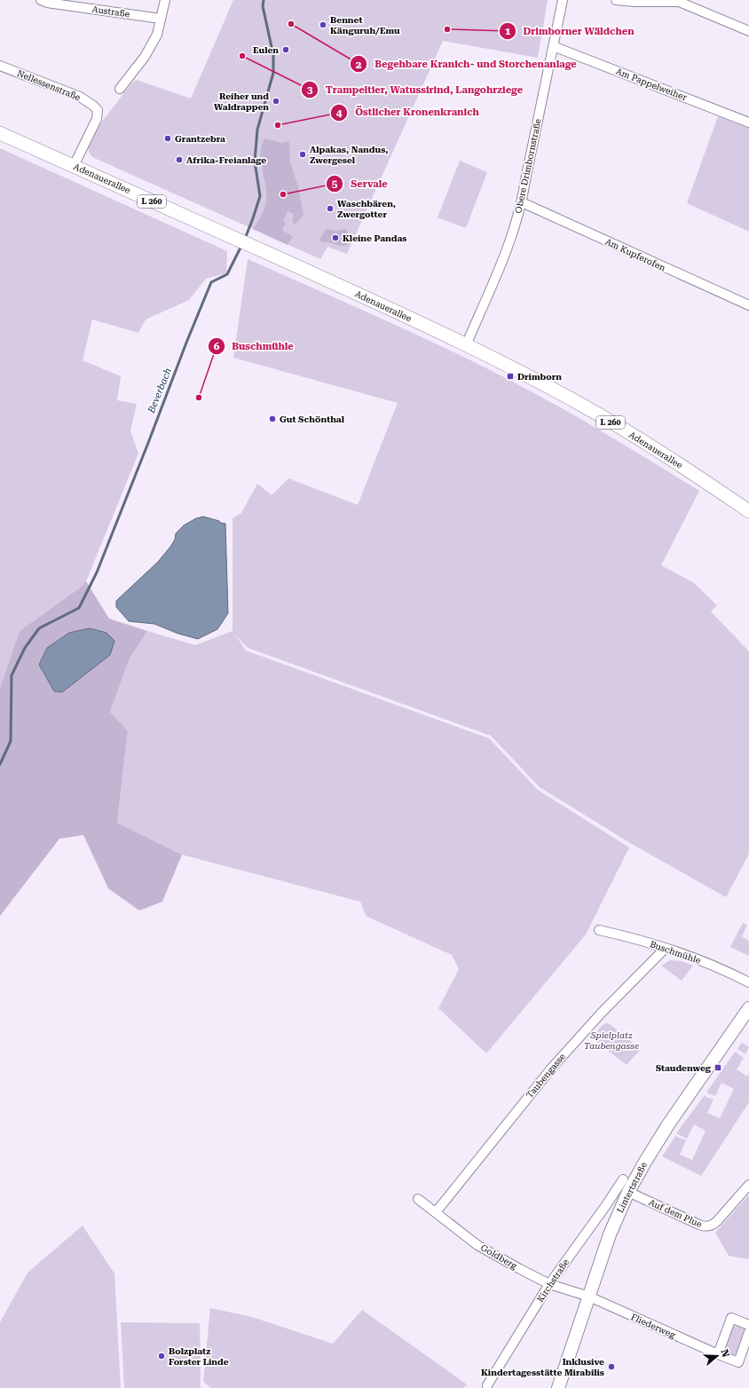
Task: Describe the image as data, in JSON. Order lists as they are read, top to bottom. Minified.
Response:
{"streets":{"main road":["Adenauerallee","L 260","Lintertstraße"],"street":["Austraße","Am Pappelweiher","Nellessenstraße","Obere Drimbornstraße","Am Kupferofen","Buschmühle","Taubengasse","Auf dem Plue","Goldberg","Kirchstraße","Fliederweg"]},"crossings":[["Am Pappelweiher","Obere Drimbornstraße"],["Nellessenstraße","Adenauerallee"],["Obere Drimbornstraße","Adenauerallee"],["Obere Drimbornstraße","Am Kupferofen"],["Buschmühle","Taubengasse"],["Taubengasse","Goldberg"],["Lintertstraße","Auf dem Plue"],["Lintertstraße","Goldberg"],["Lintertstraße","Fliederweg"],["Goldberg","Kirchstraße"],["Goldberg","Fliederweg"]],"water":["Beverbach"],"parks":["Spielplatz Taubengasse"],"places":{"other":["Begehbare Kranich- und Storchenanlage","Bennet Känguruh/Emu","Drimborner Wäldchen","Eulen","Trampeltier, Watussirind, Langohrziege","Reiher und Waldrappen","Östlicher Kronenkranich","Grantzebra","Alpakas, Nandus, Zwergesel","Afrika-Freianlage","Servale","Waschbären, Zwergotter","Kleine Pandas","Buschmühle","Gut Schönthal","Bolzplatz Forster Linde","Inklusive Kindertagesstätte Mirabilis"],"transit":["Drimborn","Staudenweg"]},"north":"right"}
